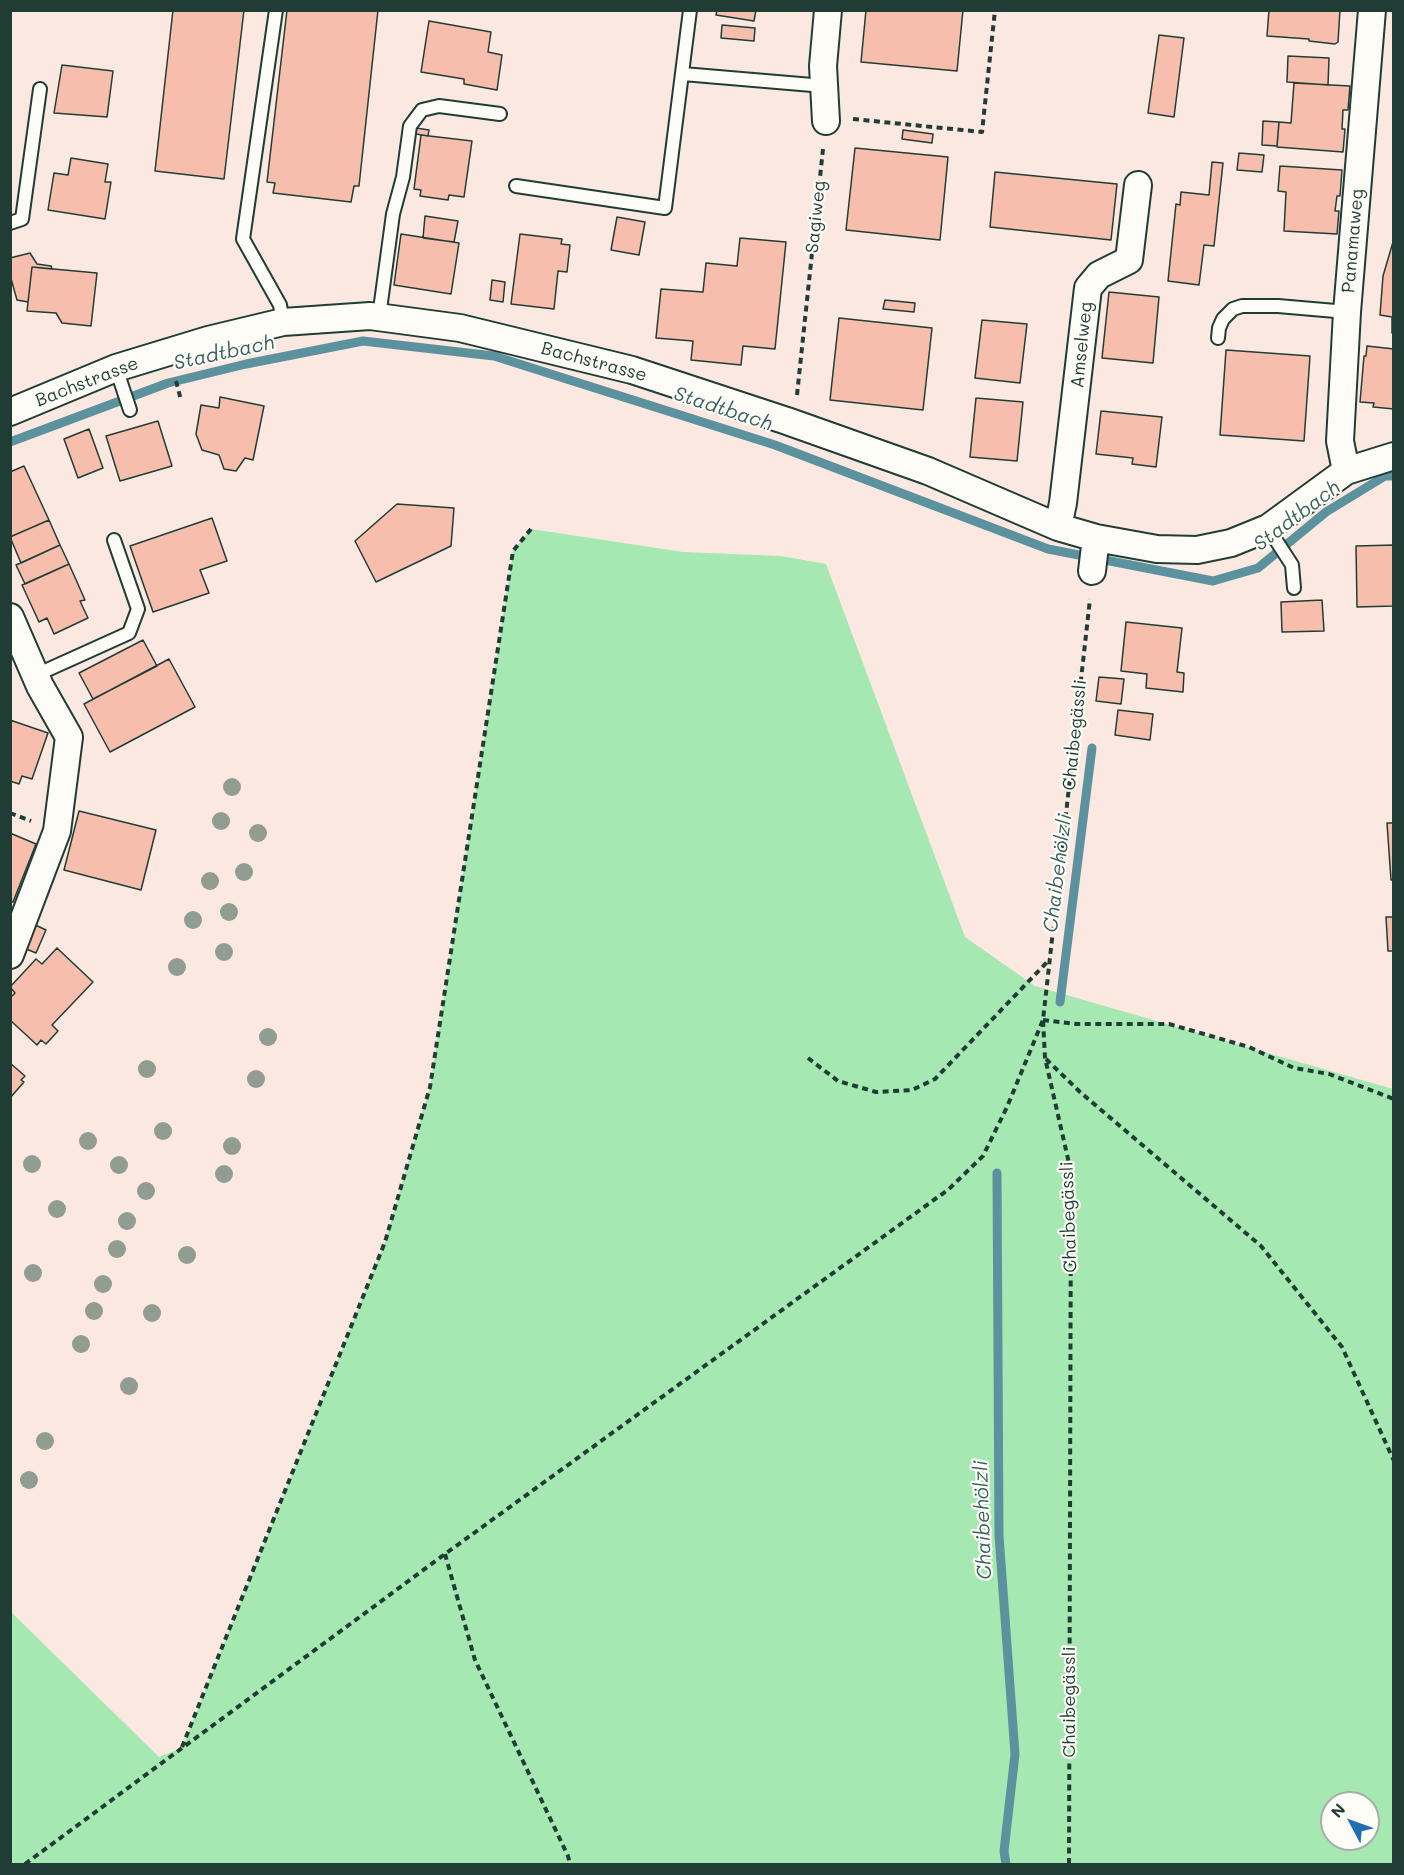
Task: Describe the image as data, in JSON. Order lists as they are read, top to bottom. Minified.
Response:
{"streets":{"street":["Panamaweg","Amselweg","Bachstrasse"],"path":["Sagiweg","Chaibegässli"]},"crossings":[["Sagiweg","Bachstrasse"],["Panamaweg","Bachstrasse"],["Amselweg","Bachstrasse"],["Bachstrasse","Chaibegässli"]],"water":["Stadtbach","Chaibehölzli"],"north":"top left"}
